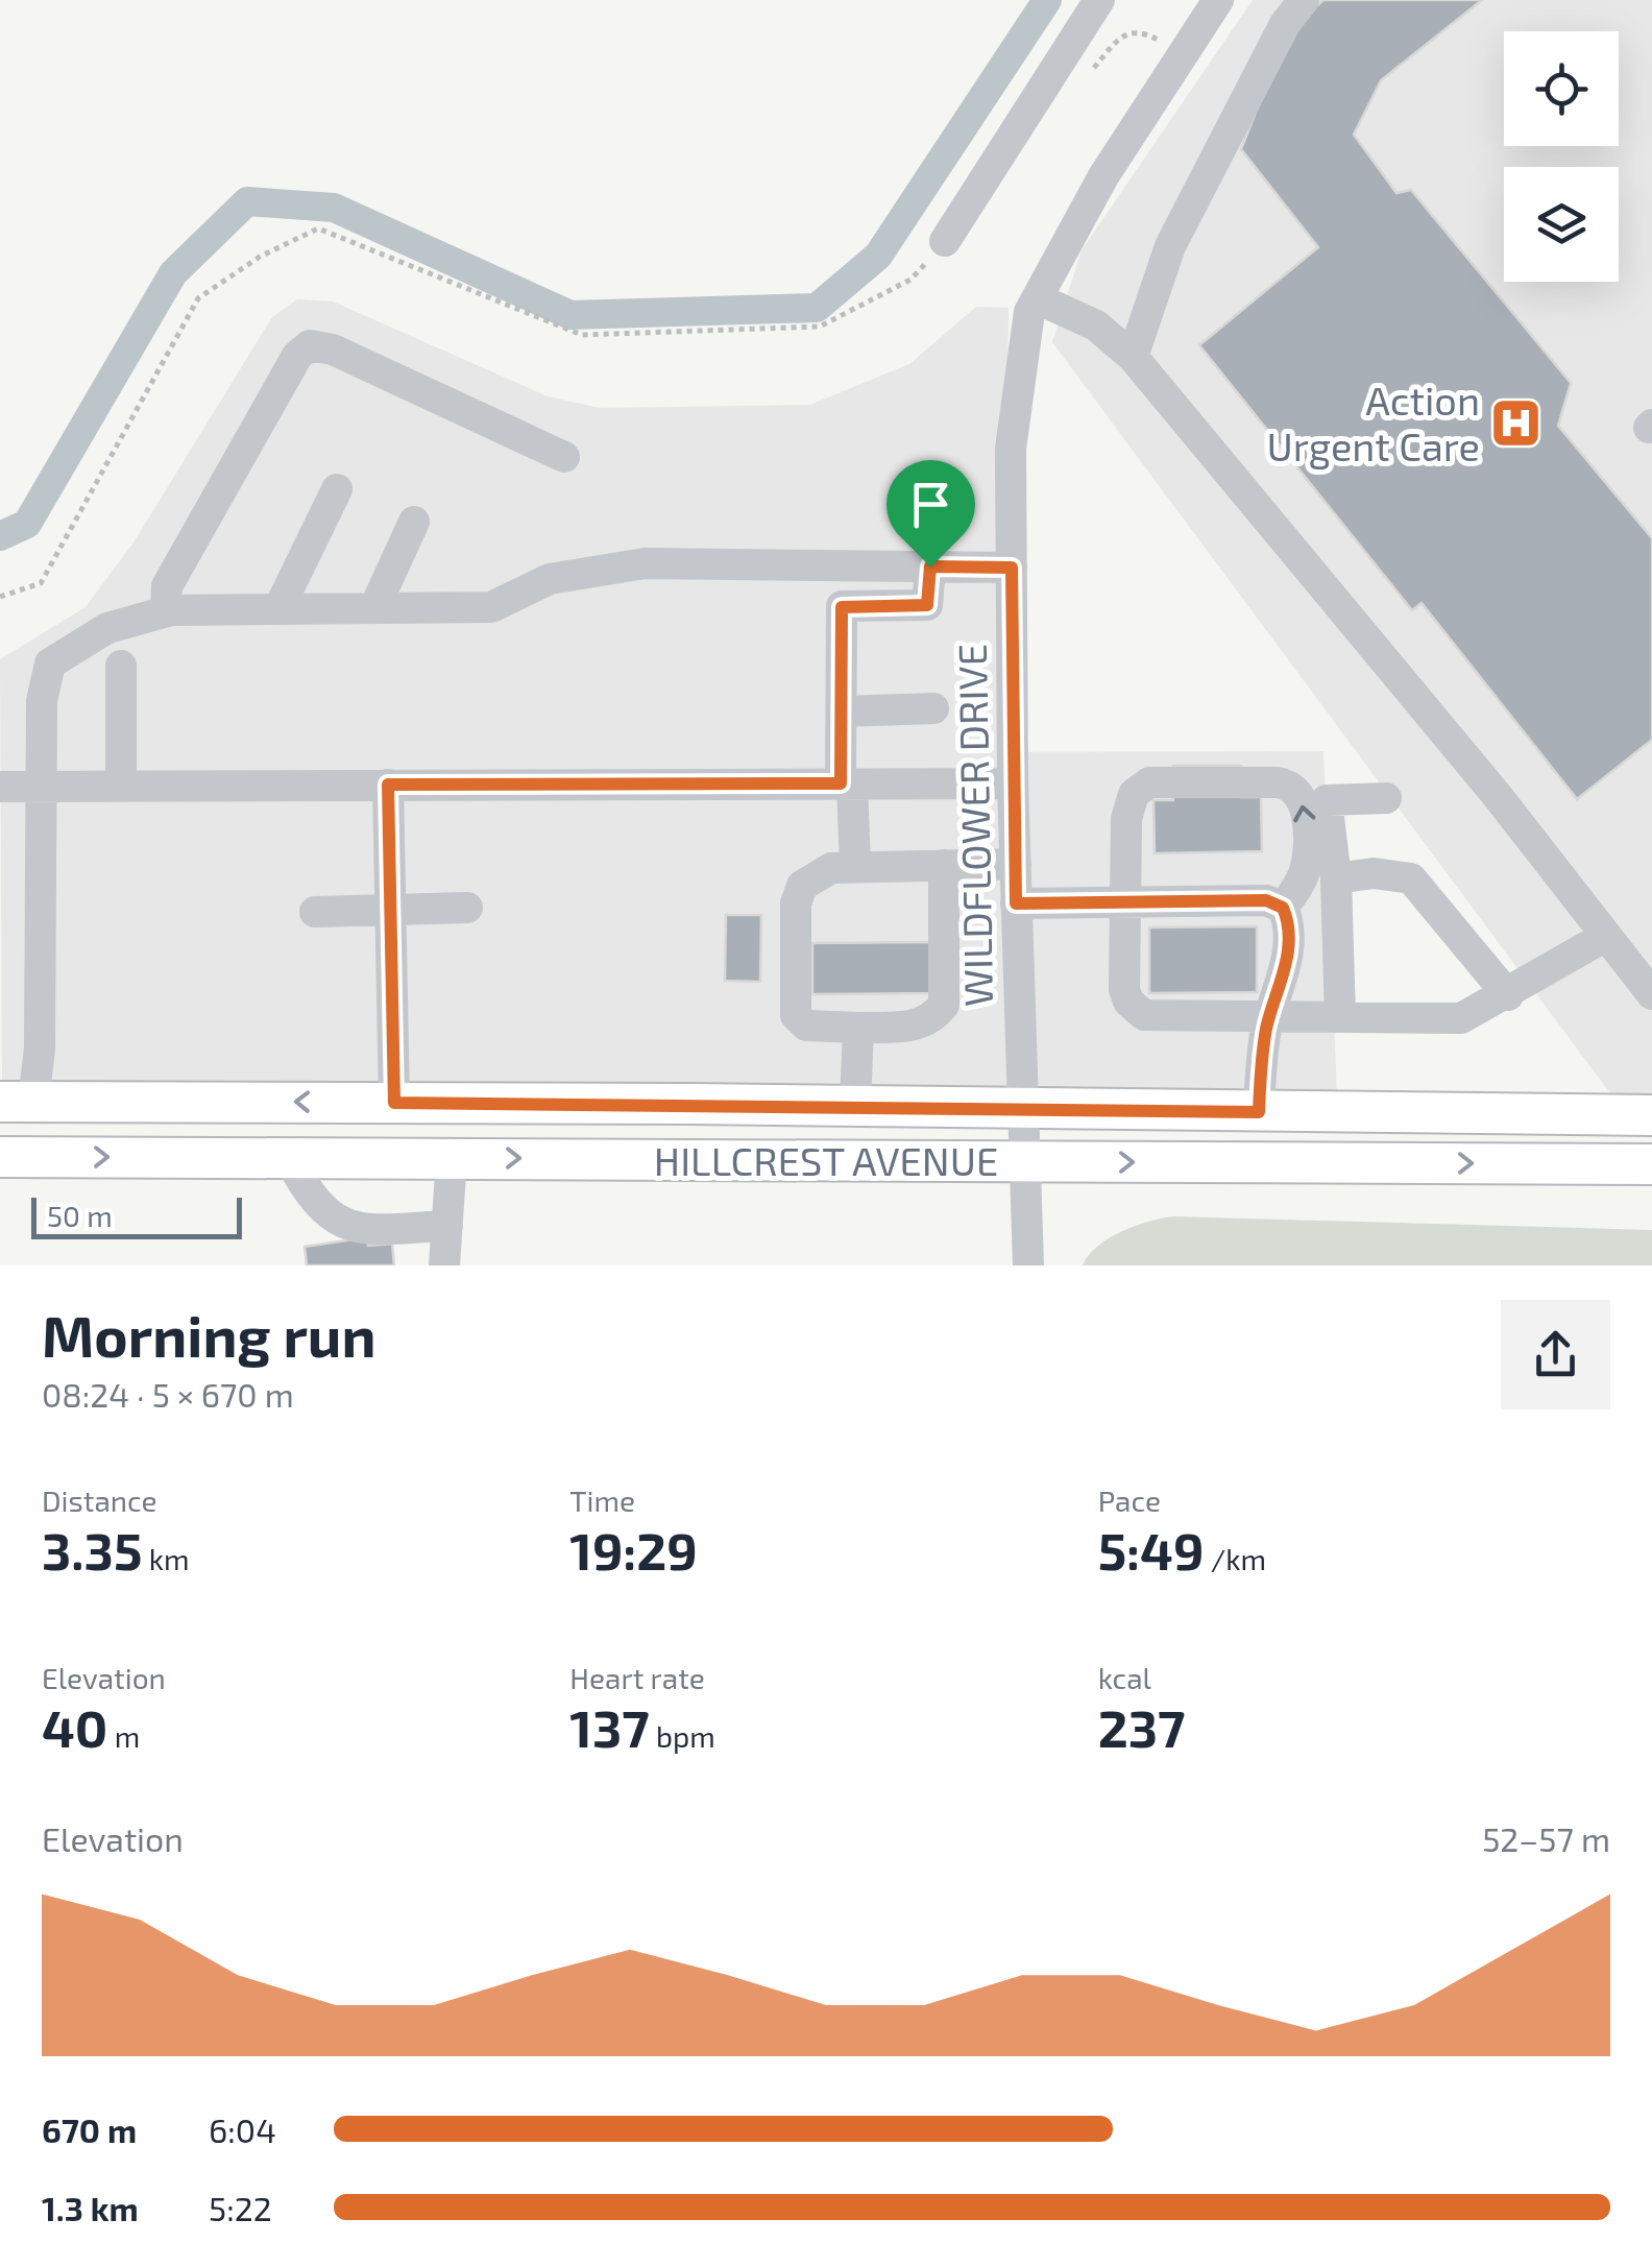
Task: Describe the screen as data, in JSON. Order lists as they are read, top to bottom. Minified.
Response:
{"streets":{"main road":["HILLCREST AVENUE"],"street":["WILDFLOWER DRIVE"]},"crossings":[["WILDFLOWER DRIVE","HILLCREST AVENUE"]],"places":{"hospital":["Action Urgent Care"]},"scale_bar":"50 m","page":{"scale":"50 m","heading":["Morning run","08:24 · 5 × 670 m"],"stats":[["Distance","3.35 km"],["Time","19:29"],["Pace","5:49 /km"],["Elevation","40 m"],["Heart rate","137 bpm"],["kcal","237"]],"chart":["Elevation","52–57 m"],"list":[{"name":"670 m","note":"6:04"},{"name":"1.3 km","note":"5:22"}]}}
